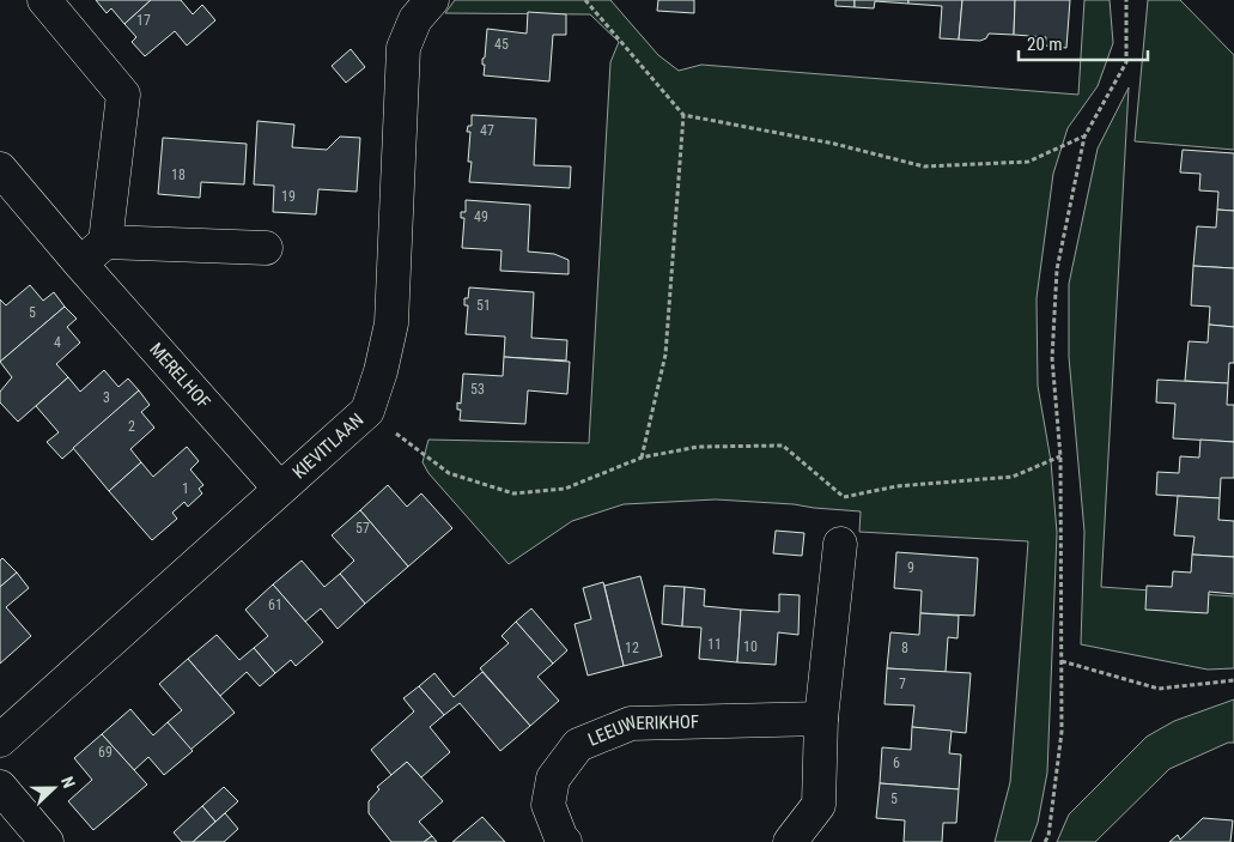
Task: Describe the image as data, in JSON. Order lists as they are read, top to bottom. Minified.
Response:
{"streets":{"street":["MERELHOF","KIEVITLAAN","LEEUWERIKHOF"]},"crossings":[["MERELHOF","KIEVITLAAN"]],"house_numbers":["17","45","47","18","19","49","51","5","4","53","3","2","1","57","9","61","11","10","12","8","7","69","6","5"],"scale_bar":"20 m","north":"right"}
